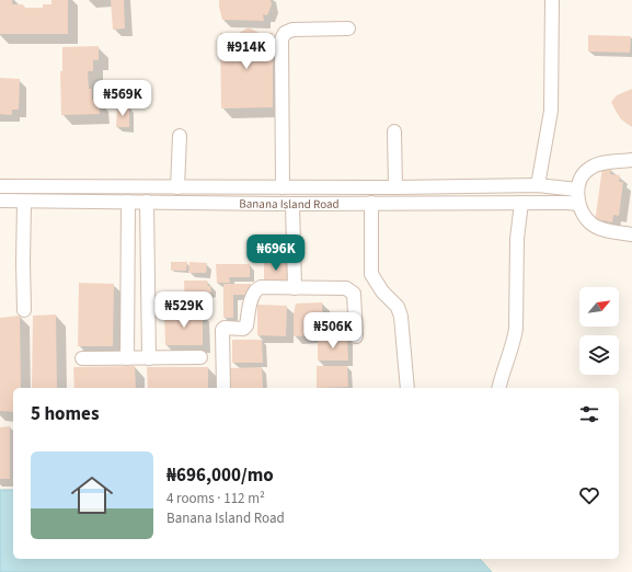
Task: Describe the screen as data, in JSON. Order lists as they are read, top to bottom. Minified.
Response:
{"streets":{"street":["Banana Island Road"]},"north":"top right","page":{"price":["₦914K","₦569K","₦696K","₦529K","₦506K"],"heading":"5 homes","list":[{"name":"₦696,000/mo","note":"4 rooms · 112 m² · Banana Island Road"}]}}
